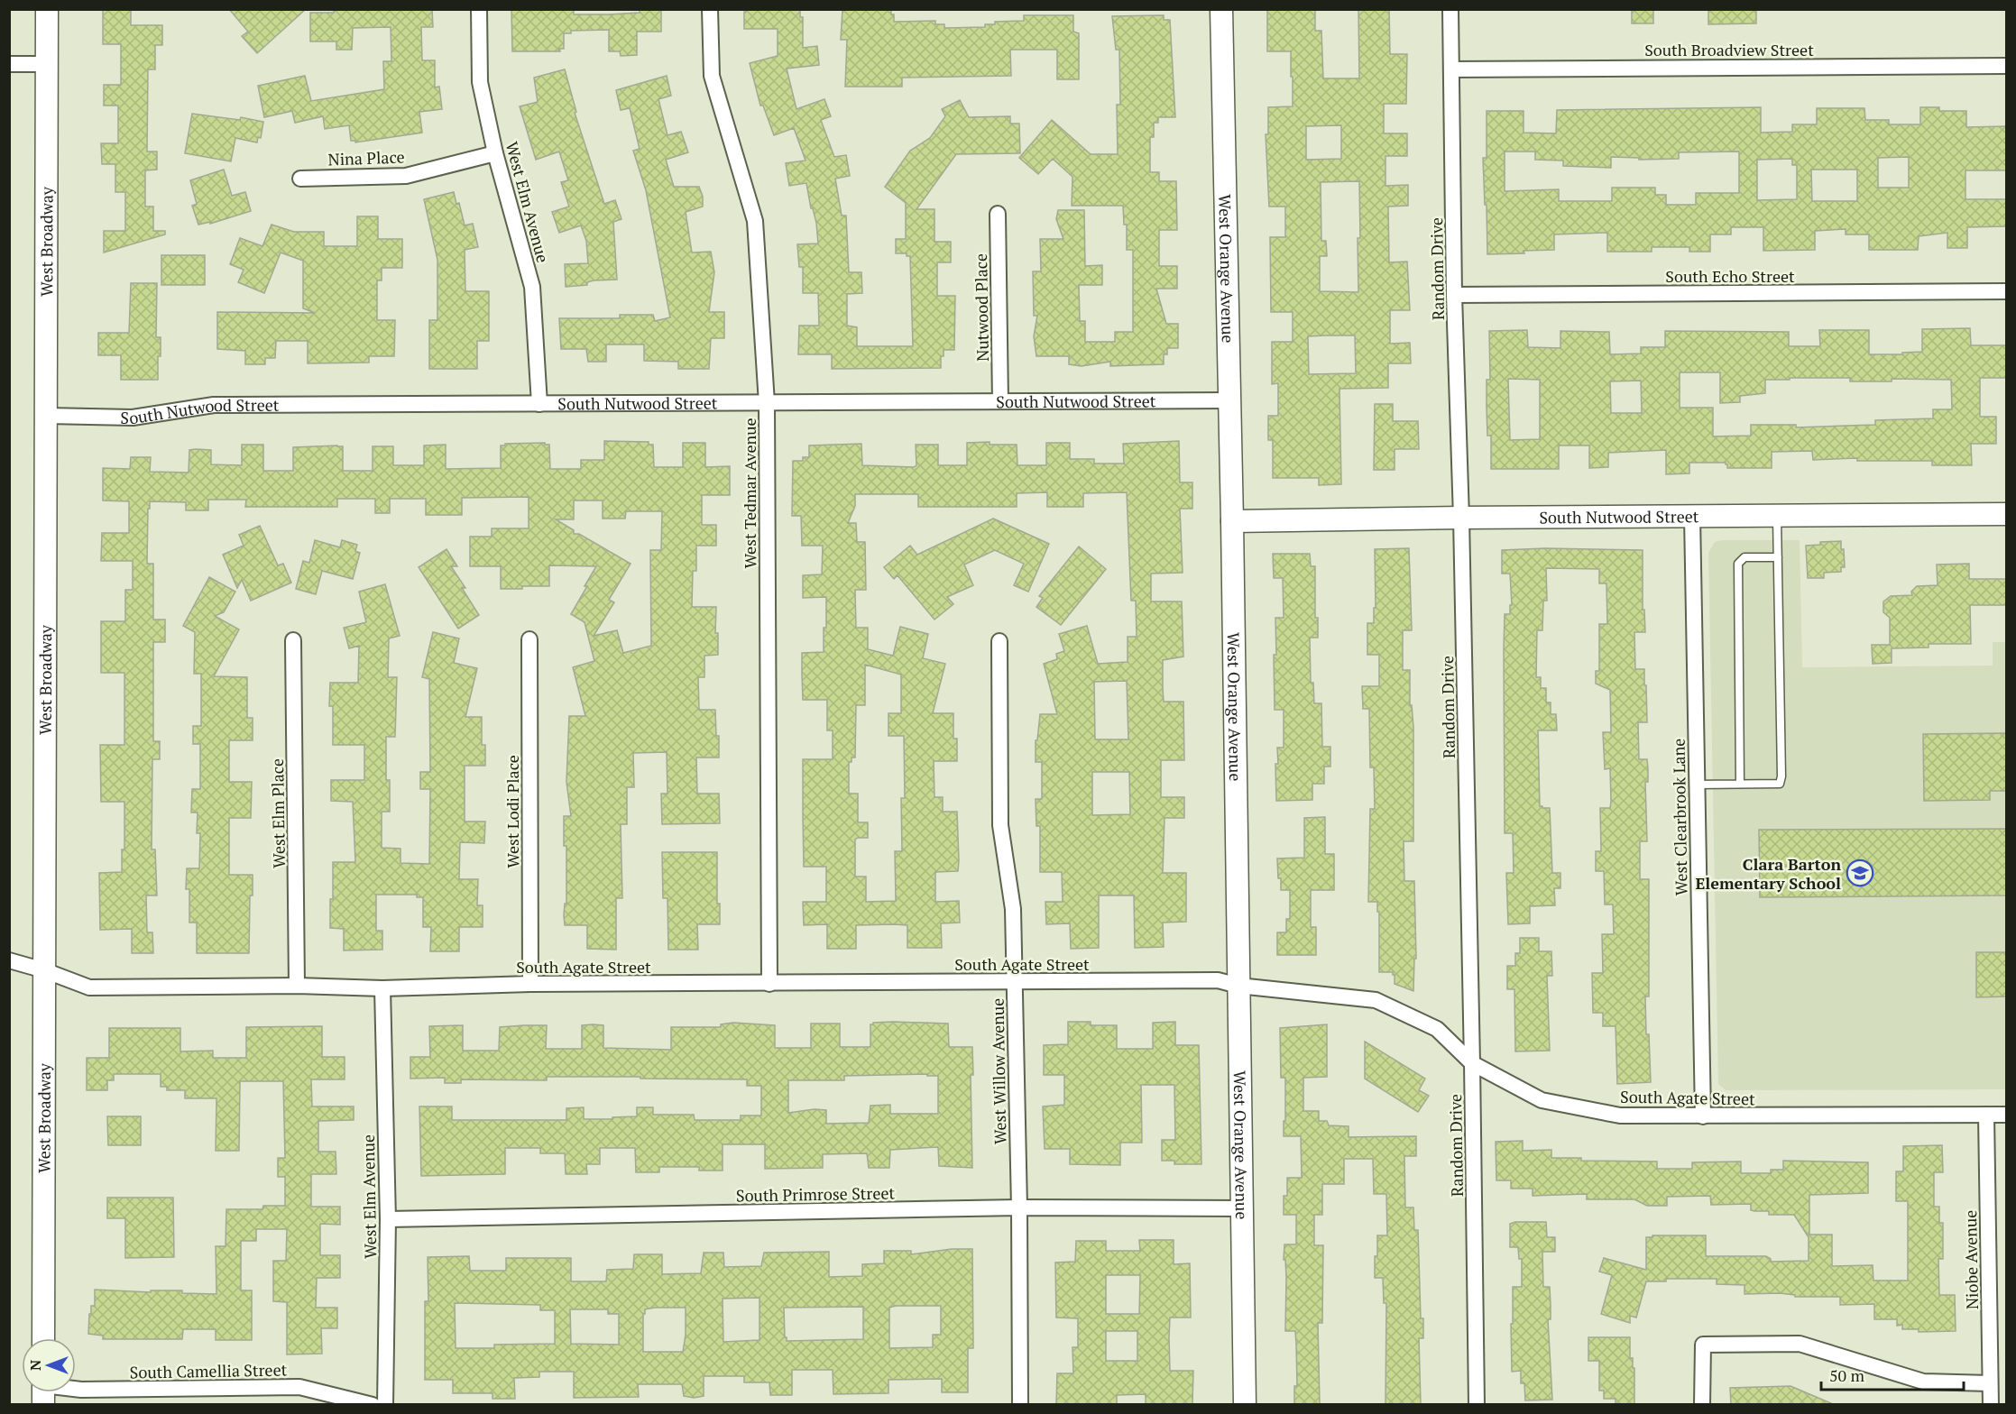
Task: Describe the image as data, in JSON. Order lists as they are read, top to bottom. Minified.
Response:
{"streets":{"street":["South Broadview Street","Nina Place","West Elm Avenue","West Broadway","West Orange Avenue","Random Drive","South Echo Street","Nutwood Place","South Nutwood Street","West Tedmar Avenue","West Lodi Place","West Elm Place","West Clearbrook Lane","South Agate Street","West Willow Avenue","South Primrose Street","Niobe Avenue","South Camellia Street"]},"crossings":[["South Broadview Street","Random Drive"],["Nina Place","West Elm Avenue"],["West Elm Avenue","South Nutwood Street"],["West Elm Avenue","South Agate Street"],["West Elm Avenue","South Primrose Street"],["West Broadway","South Nutwood Street"],["West Broadway","South Agate Street"],["West Orange Avenue","South Nutwood Street"],["West Orange Avenue","South Agate Street"],["West Orange Avenue","South Primrose Street"],["Random Drive","South Echo Street"],["Random Drive","South Nutwood Street"],["Random Drive","South Agate Street"],["Nutwood Place","South Nutwood Street"],["South Nutwood Street","West Tedmar Avenue"],["South Nutwood Street","West Clearbrook Lane"],["West Tedmar Avenue","South Agate Street"],["West Lodi Place","South Agate Street"],["West Elm Place","South Agate Street"],["West Clearbrook Lane","South Agate Street"],["South Agate Street","West Willow Avenue"],["South Agate Street","Niobe Avenue"],["West Willow Avenue","South Primrose Street"]],"places":{"school or university":["Clara Barton Elementary School"]},"scale_bar":"50 m","north":"left"}
